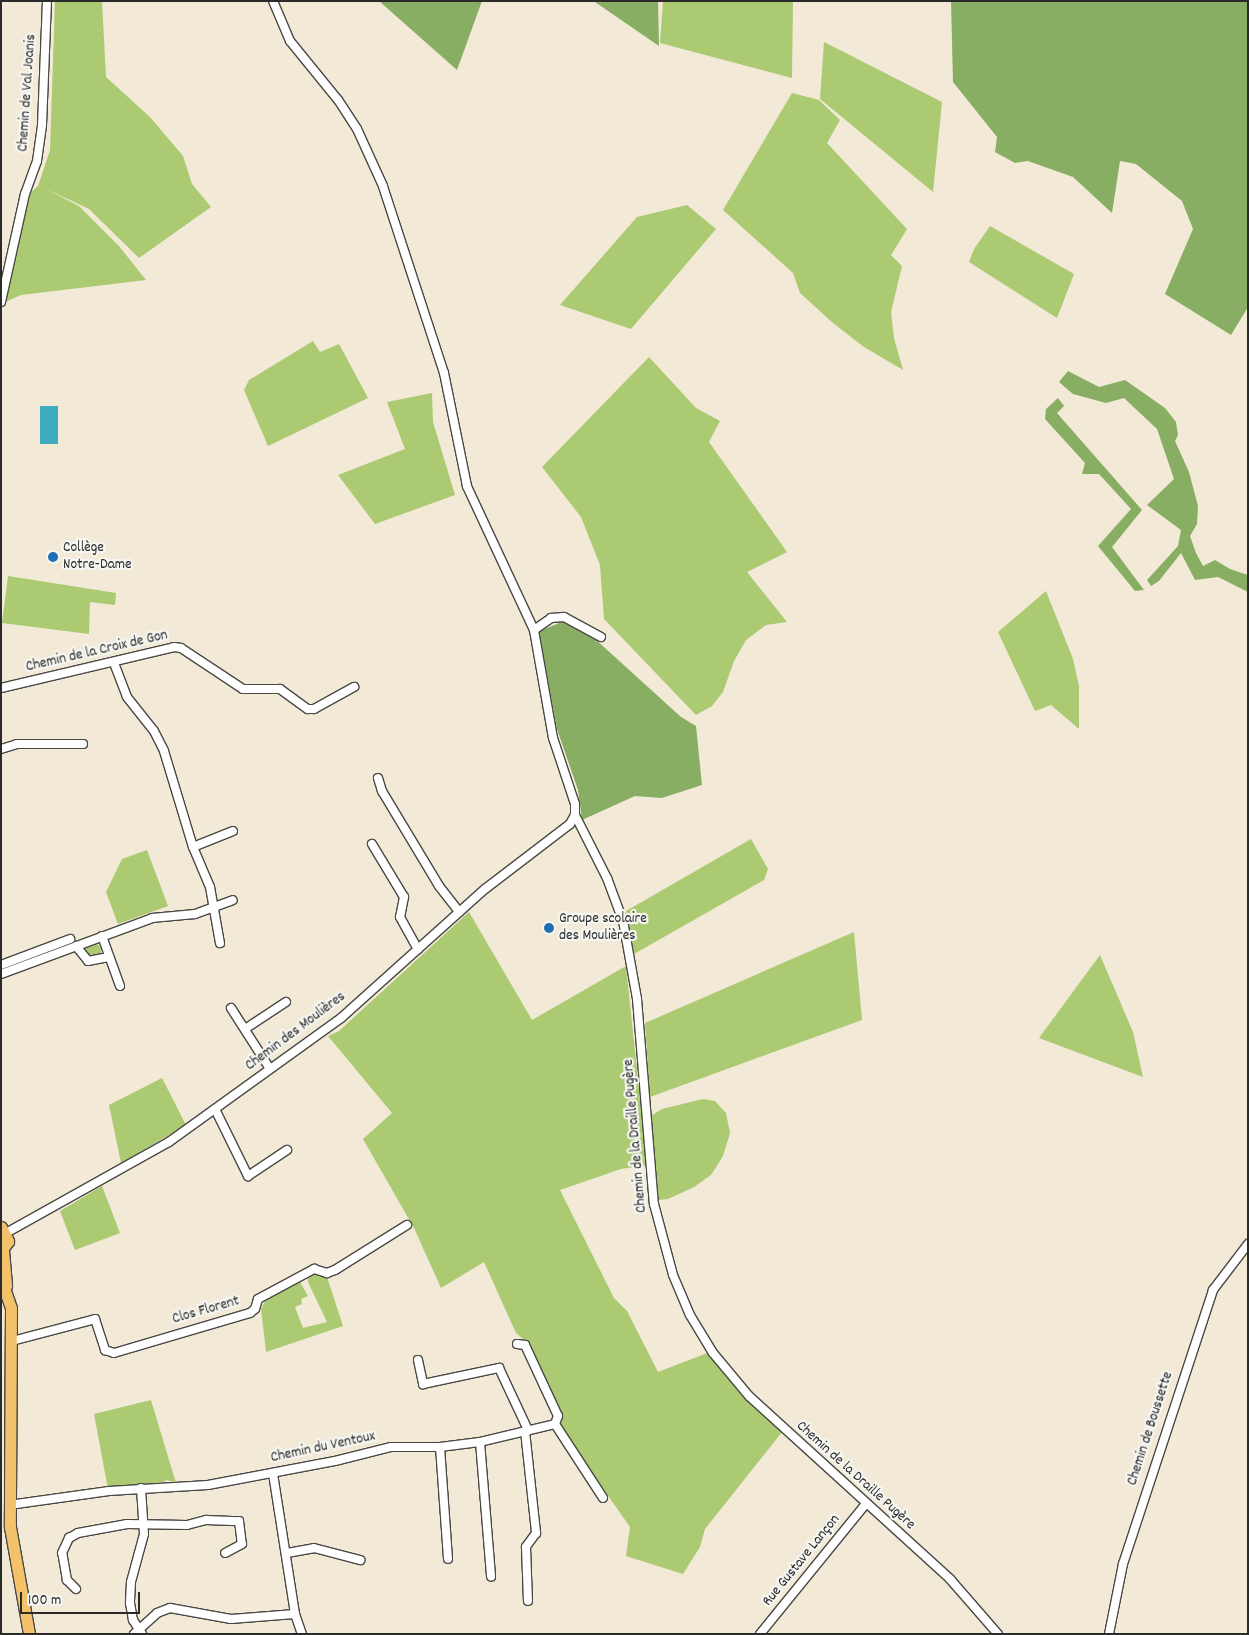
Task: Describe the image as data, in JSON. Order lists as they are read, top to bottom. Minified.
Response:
{"streets":{"street":["Chemin de Val Joanis","Chemin de la Croix de Gon","Chemin des Moulières","Chemin de la Draille Pugère","Clos Florent","Chemin de Boussette","Chemin du Ventoux","Rue Gustave Lançon"]},"crossings":[["Chemin des Moulières","Chemin de la Draille Pugère"],["Chemin de la Draille Pugère","Rue Gustave Lançon"]],"places":["Collège Notre-Dame","Groupe scolaire des Moulières"],"scale_bar":"100 m"}
